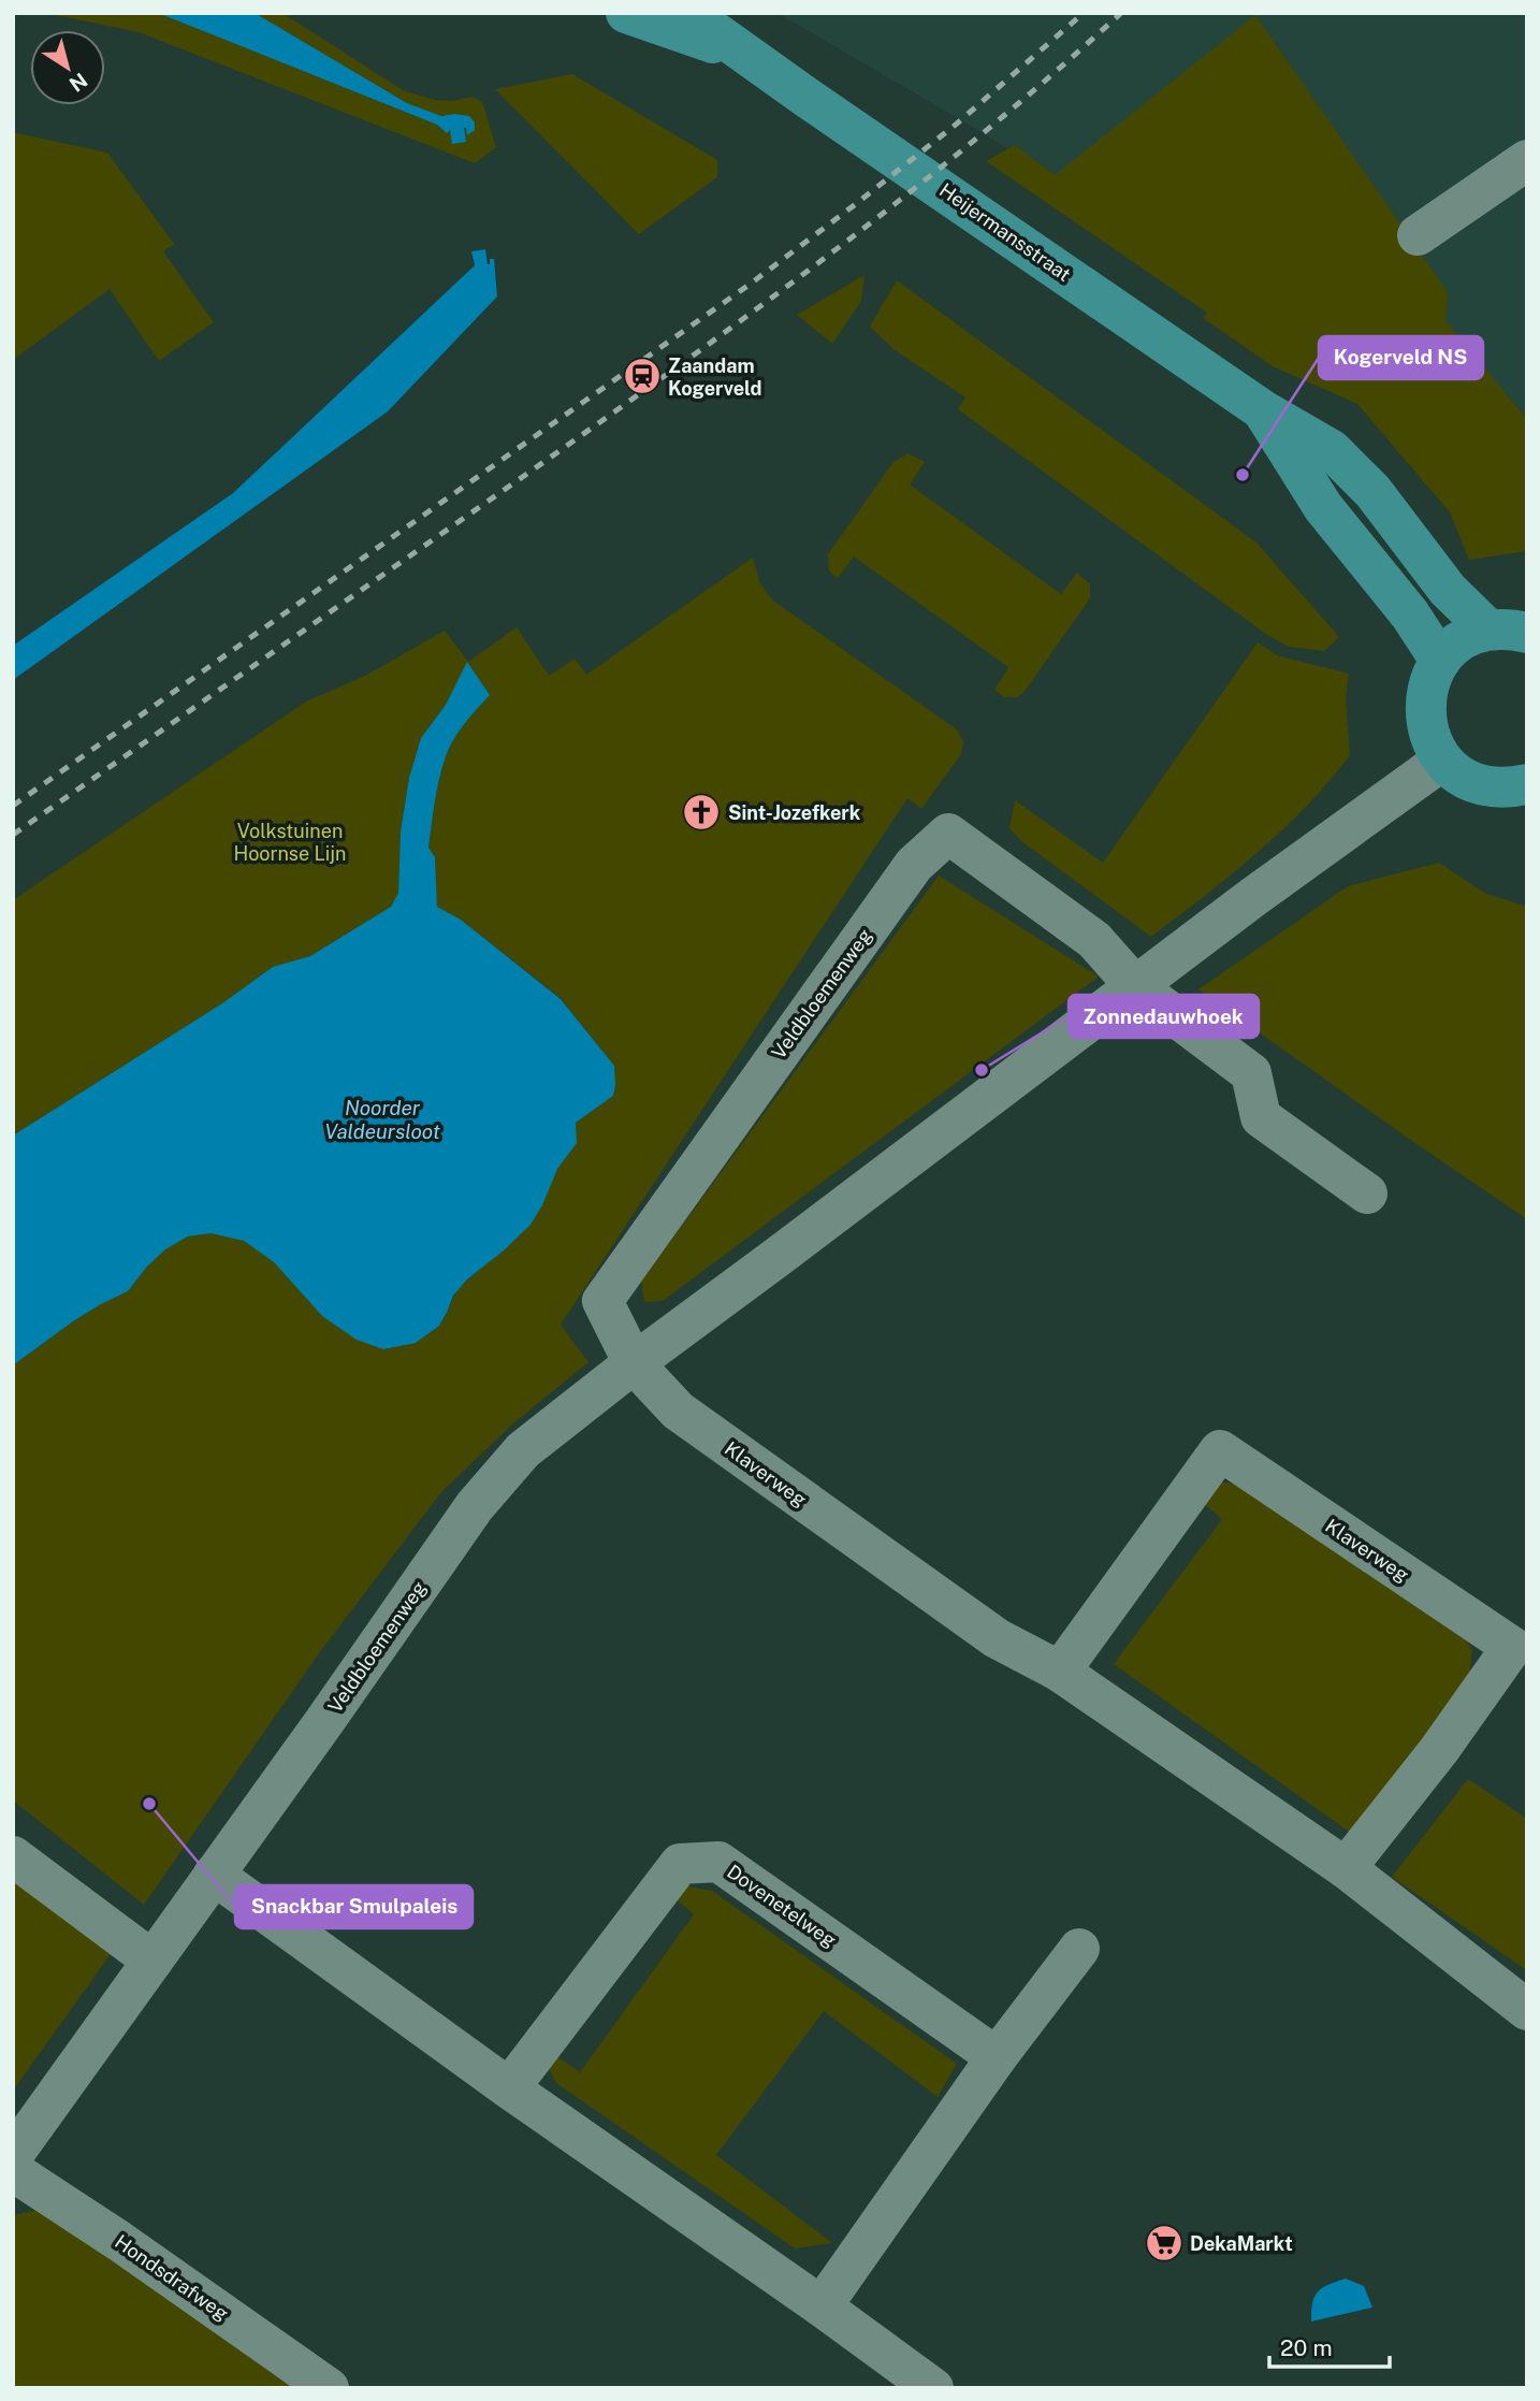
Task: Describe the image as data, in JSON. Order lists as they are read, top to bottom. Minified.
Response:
{"streets":{"main road":["Heijermansstraat"],"street":["Veldbloemenweg","Klaverweg","Dovenetelweg","Hondsdrafweg"]},"crossings":[["Veldbloemenweg","Klaverweg"]],"water":["Noorder Valdeursloot"],"parks":["Volkstuinen Hoornse Lijn"],"places":{"station":["Zaandam Kogerveld"],"other":["Kogerveld NS","Zonnedauwhoek","Snackbar Smulpaleis"],"church":["Sint-Jozefkerk"],"supermarket":["DekaMarkt"]},"scale_bar":"20 m","north":"bottom right"}
